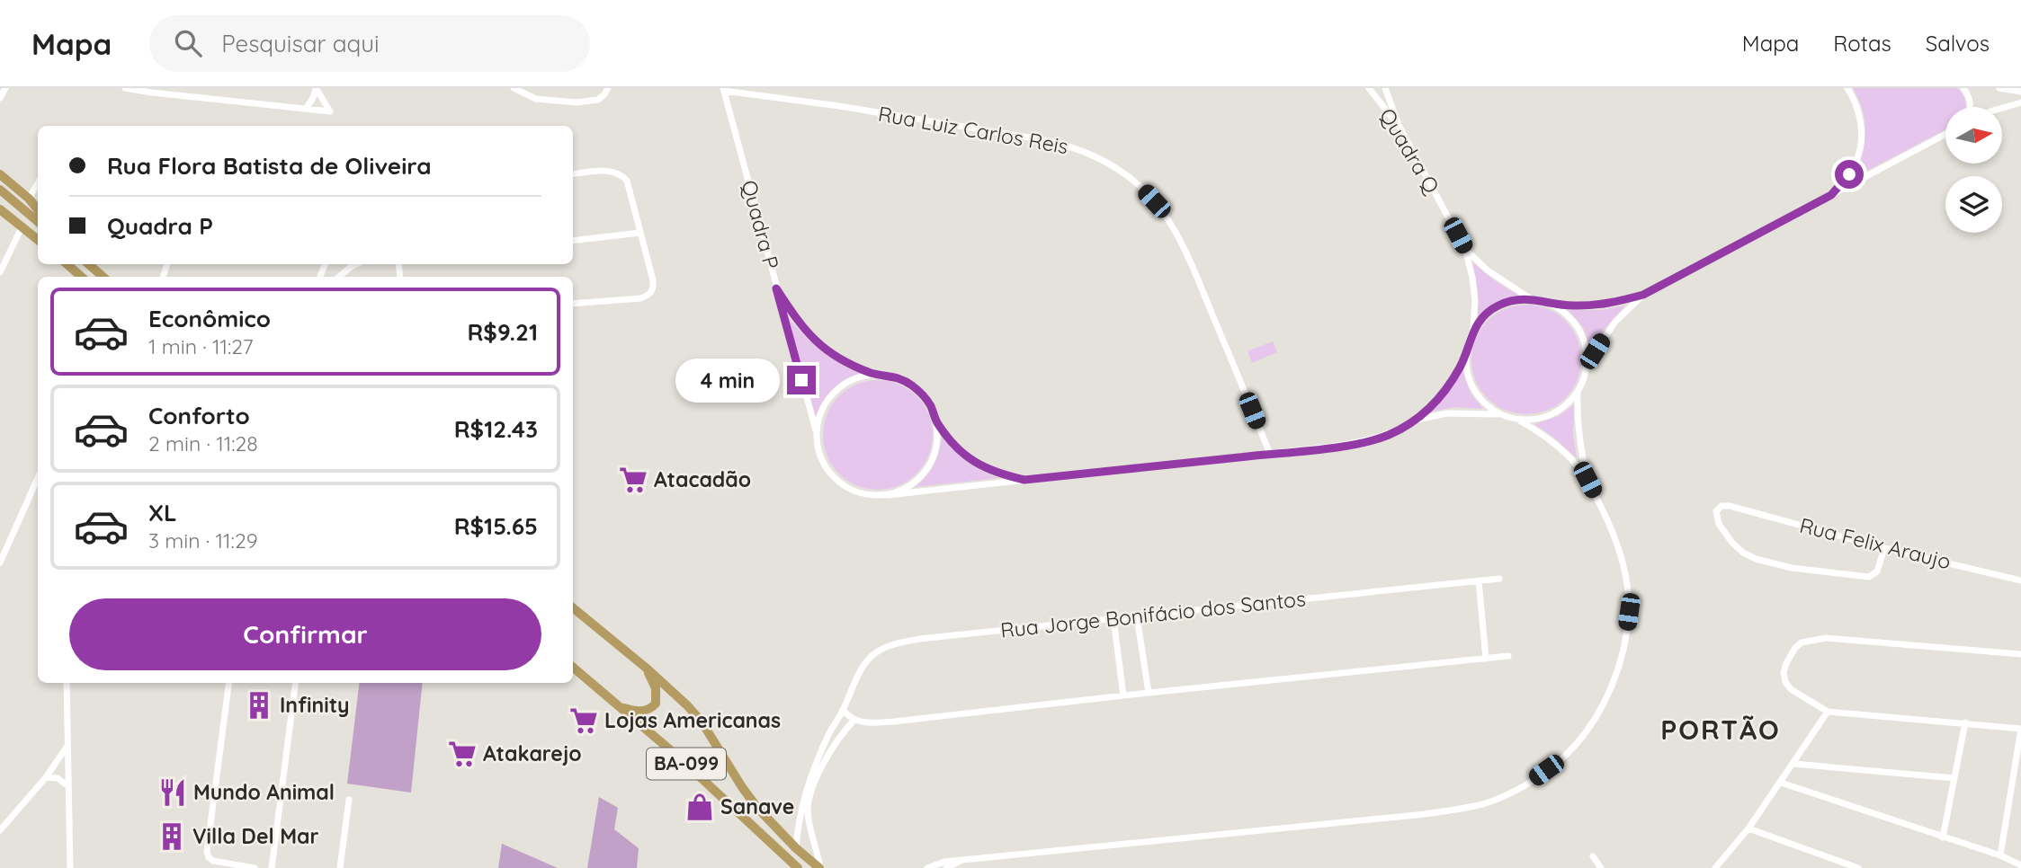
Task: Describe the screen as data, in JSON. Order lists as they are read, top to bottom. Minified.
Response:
{"streets":{"highway":["BA-099"],"street":["Rua Luiz Carlos Reis","Quadra Q","Quadra P","Rua Felix Araujo","Rua Jorge Bonifácio dos Santos"]},"crossings":[["Rua Luiz Carlos Reis","Quadra P"]],"districts":["PORTÃO"],"places":{"supermarket":["Atacadão","Lojas Americanas","Atakarejo"],"building":["Infinity","Villa Del Mar"],"restaurant":["Mundo Animal"],"shop":["Sanave"]},"north":"right","page":{"header":"Mapa","search":"Pesquisar aqui","nav":["Mapa","Rotas","Salvos"],"banner":["Rua Flora Batista de Oliveira","Quadra P"],"list":[{"name":"Econômico","note":"1 min · 11:27","value":"R$9.21"},{"name":"Conforto","note":"2 min · 11:28","value":"R$12.43"},{"name":"XL","note":"3 min · 11:29","value":"R$15.65"}],"bubble":"4 min","buttons":"Confirmar"}}
